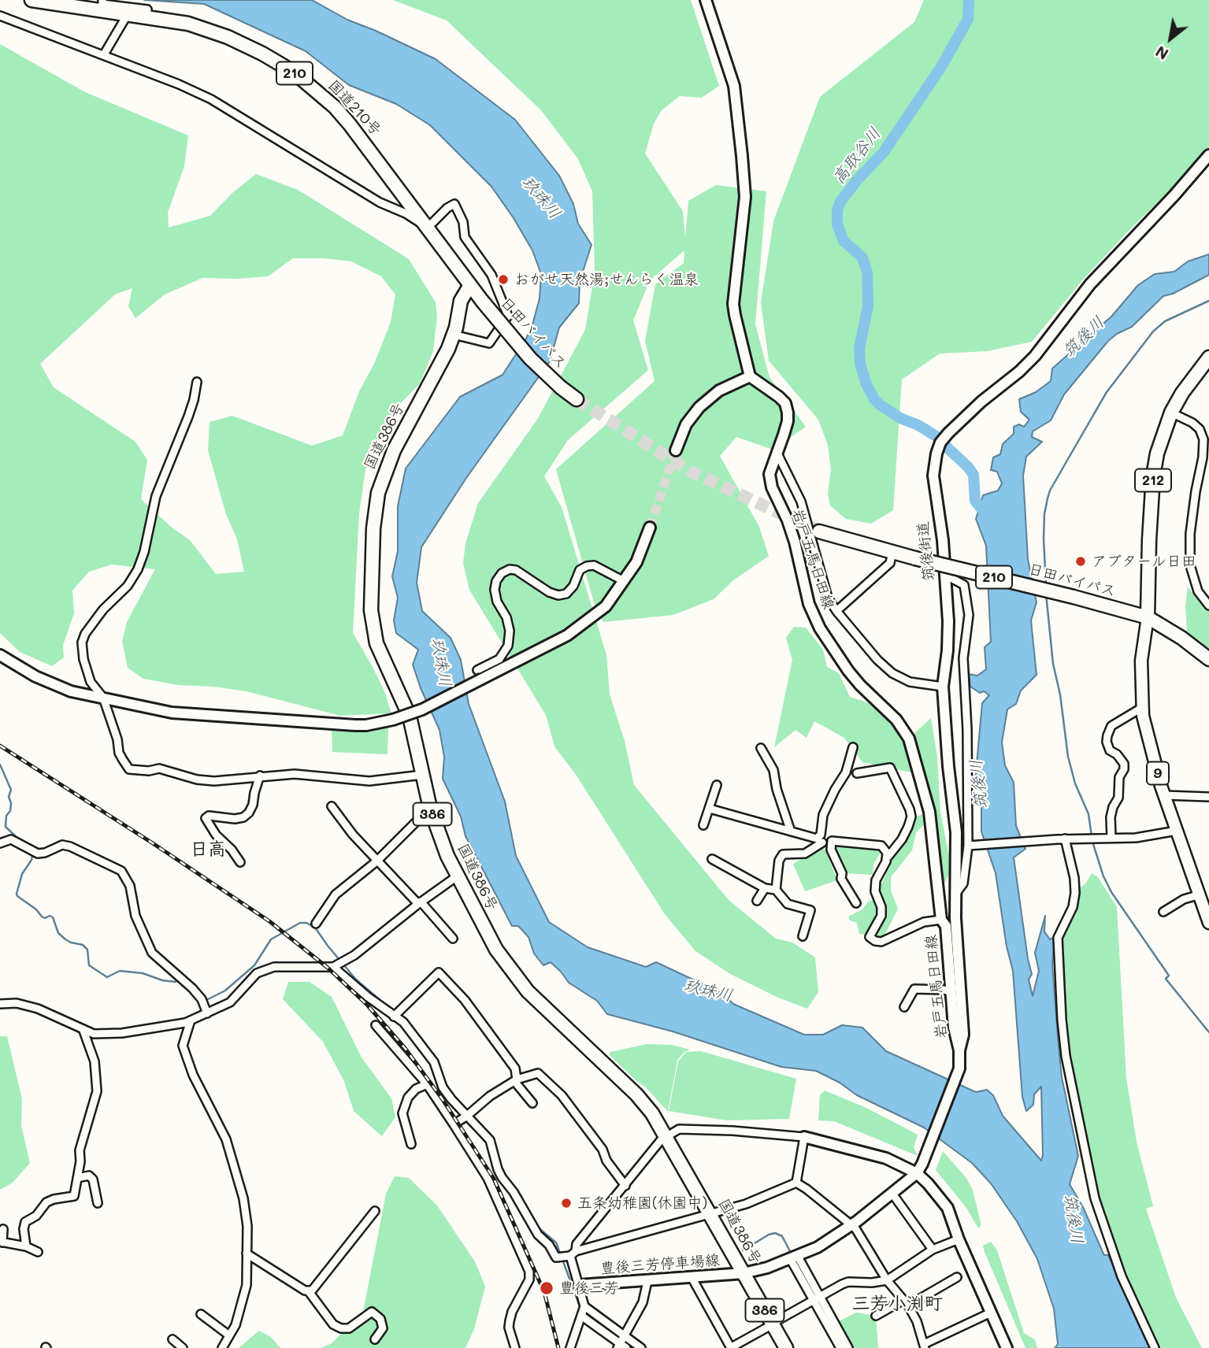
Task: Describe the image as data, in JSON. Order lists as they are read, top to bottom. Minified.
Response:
{"streets":{"highway":["210","国道210号","日田バイパス","国道386号","212","386"],"main road":["9"],"street":["筑後街道","岩戸五馬日田線","豊後三芳停車場線"]},"crossings":[["国道210号","日田バイパス"],["国道210号","国道386号"],["日田バイパス","国道386号"],["日田バイパス","212"],["日田バイパス","9"],["国道386号","岩戸五馬日田線"],["国道386号","豊後三芳停車場線"],["212","9"],["筑後街道","岩戸五馬日田線"],["岩戸五馬日田線","豊後三芳停車場線"]],"districts":["日高","三芳小渕町"],"water":["高取谷川","玖珠川","筑後川"],"places":["おがせ天然湯;せんらく温泉","アブタール日田","五条幼稚園(休園中)","豊後三芳"],"north":"bottom left"}
